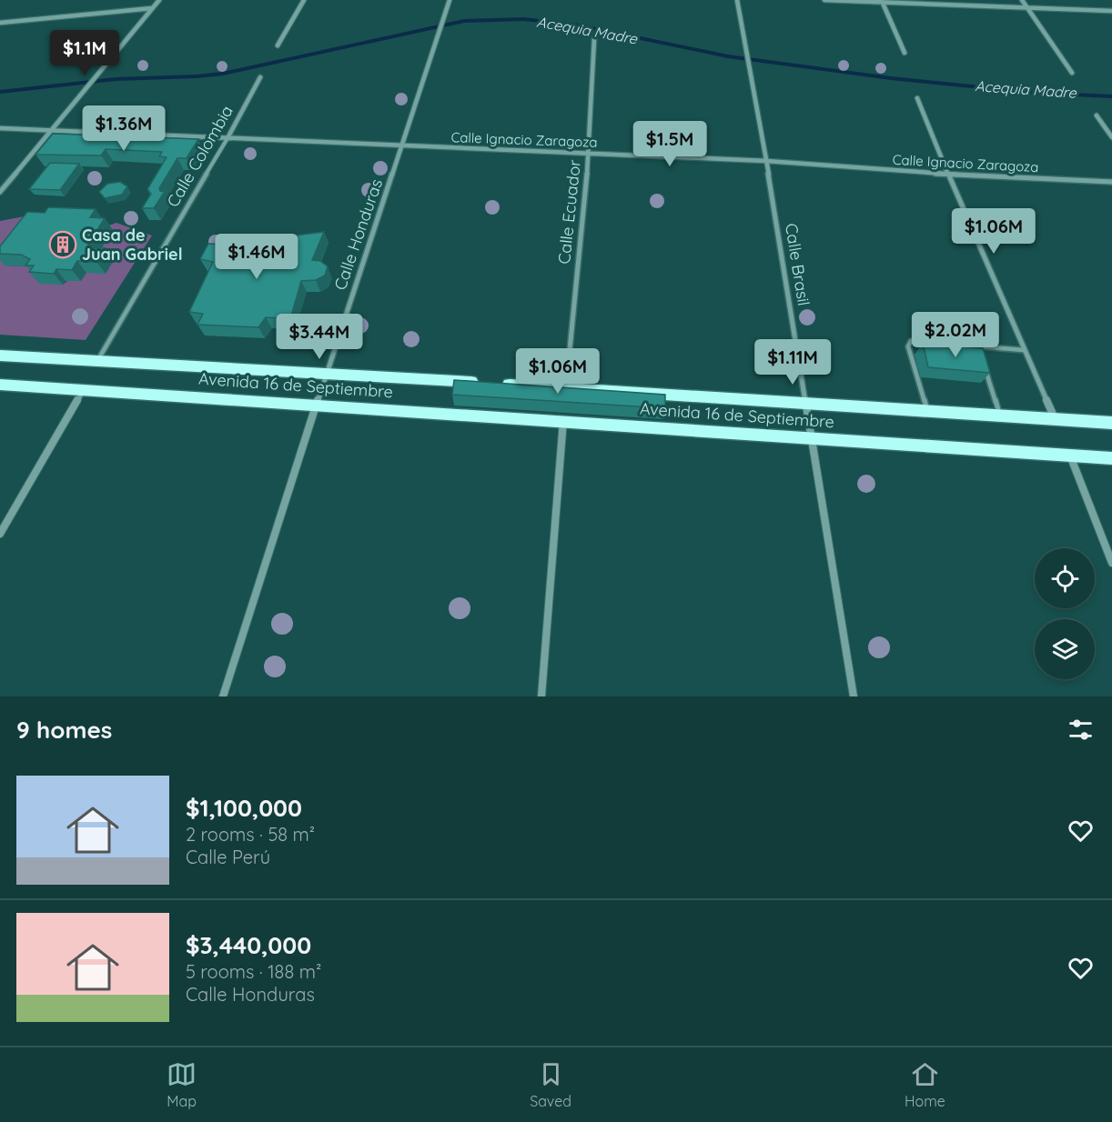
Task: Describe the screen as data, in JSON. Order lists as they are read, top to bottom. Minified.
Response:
{"streets":{"main road":["Avenida 16 de Septiembre"],"street":["Calle Ignacio Zaragoza","Calle Colombia","Calle Ecuador","Calle Honduras","Calle Brasil"]},"crossings":[["Calle Ignacio Zaragoza","Calle Colombia"],["Calle Ignacio Zaragoza","Calle Ecuador"],["Calle Ignacio Zaragoza","Calle Honduras"],["Calle Ignacio Zaragoza","Calle Brasil"],["Calle Colombia","Avenida 16 de Septiembre"],["Calle Ecuador","Avenida 16 de Septiembre"],["Calle Honduras","Avenida 16 de Septiembre"],["Calle Brasil","Avenida 16 de Septiembre"]],"water":["Acequia Madre"],"places":{"building":["Casa de Juan Gabriel"]},"page":{"price":["$1.1M","$1.36M","$1.5M","$1.06M","$1.46M","$2.02M","$3.44M","$1.11M","$1.06M"],"heading":"9 homes","list":[{"name":"$1,100,000","note":"2 rooms · 58 m² · Calle Perú"},{"name":"$3,440,000","note":"5 rooms · 188 m² · Calle Honduras"}],"tabs":["Map","Saved","Home"]}}
